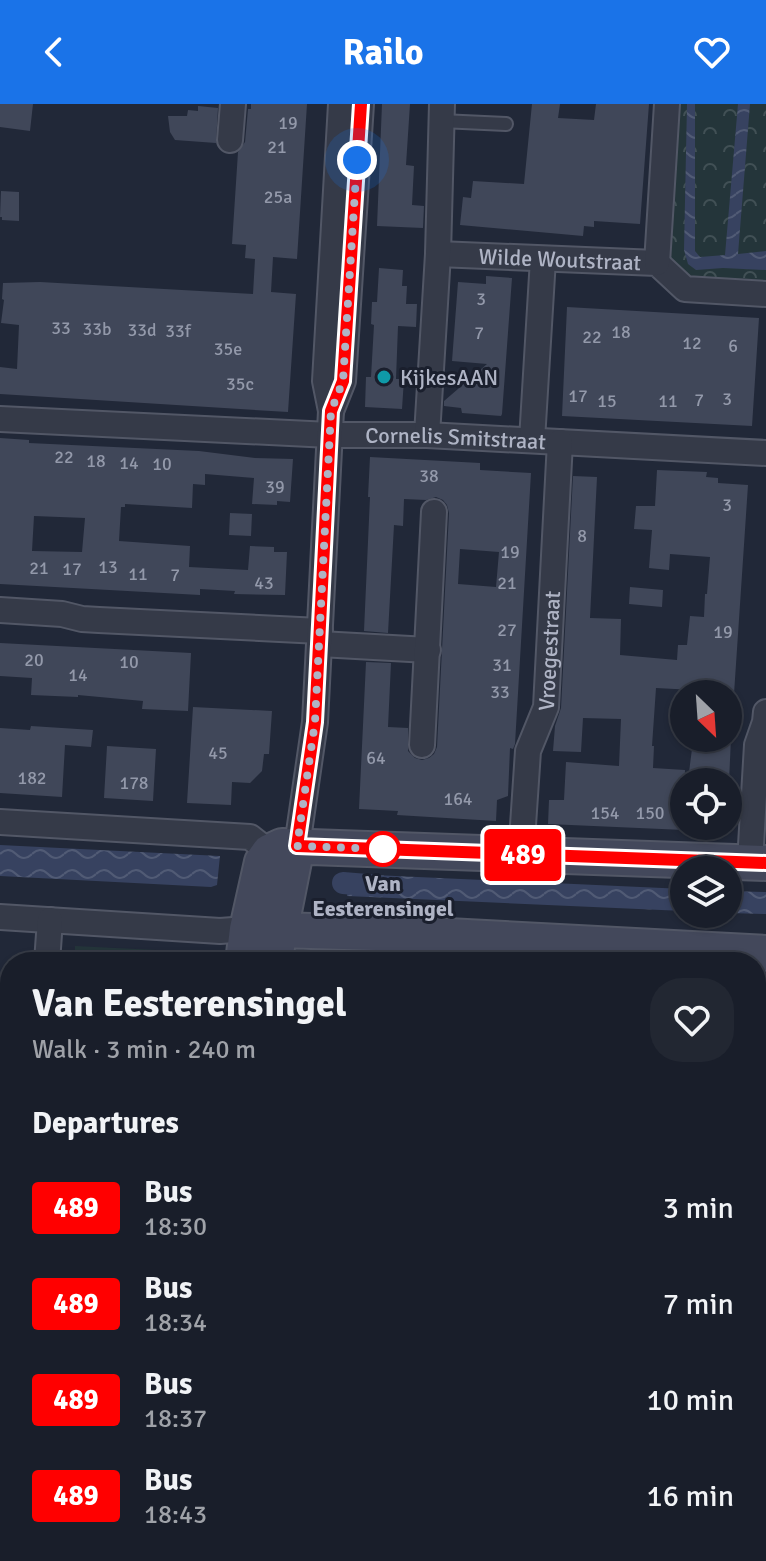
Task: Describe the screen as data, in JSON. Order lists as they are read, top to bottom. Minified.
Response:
{"streets":{"street":["Wilde Woutstraat","Cornelis Smitstraat","Vroegestraat"]},"crossings":[["Cornelis Smitstraat","Vroegestraat"]],"places":["KijkesAAN","Van Eesterensingel"],"lines":["bus line 489"],"house_numbers":["19","21","25a","3","33","33b","33d","33f","18","7","22","12","6","35e","35c","17","3","7","15","11","22","18","14","10","38","39","3","8","19","13","21","17","11","7","43","21","27","19","20","10","31","14","33","45","64","182","178","164","154","150"],"north":"bottom right","page":{"header":"Railo","on_map":"489","heading":[["Van Eesterensingel","Walk · 3 min · 240 m"],"Departures"],"list":[{"mark":"489","name":"Bus","note":"18:30","value":"3 min"},{"mark":"489","name":"Bus","note":"18:34","value":"7 min"},{"mark":"489","name":"Bus","note":"18:37","value":"10 min"},{"mark":"489","name":"Bus","note":"18:43","value":"16 min"}]}}
